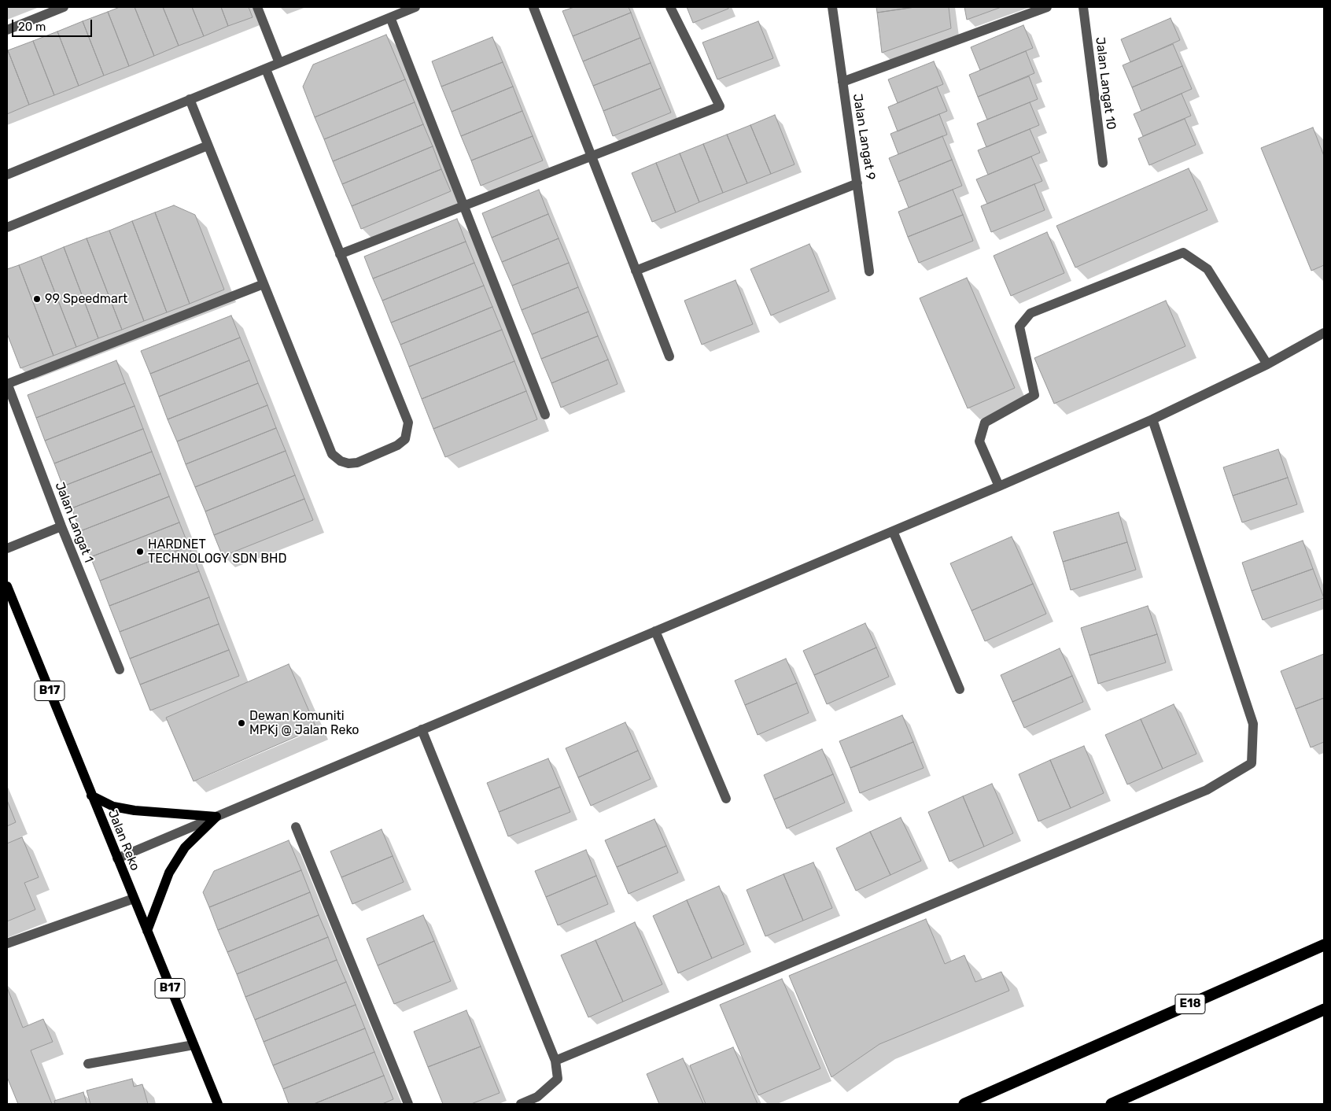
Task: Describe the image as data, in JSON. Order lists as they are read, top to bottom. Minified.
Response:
{"streets":{"highway":["E18"],"main road":["B17","Jalan Reko"],"street":["Jalan Langat 10","Jalan Langat 9","Jalan Langat 1"]},"places":["99 Speedmart","HARDNET TECHNOLOGY SDN BHD","Dewan Komuniti MPKj @ Jalan Reko"],"scale_bar":"20 m"}
